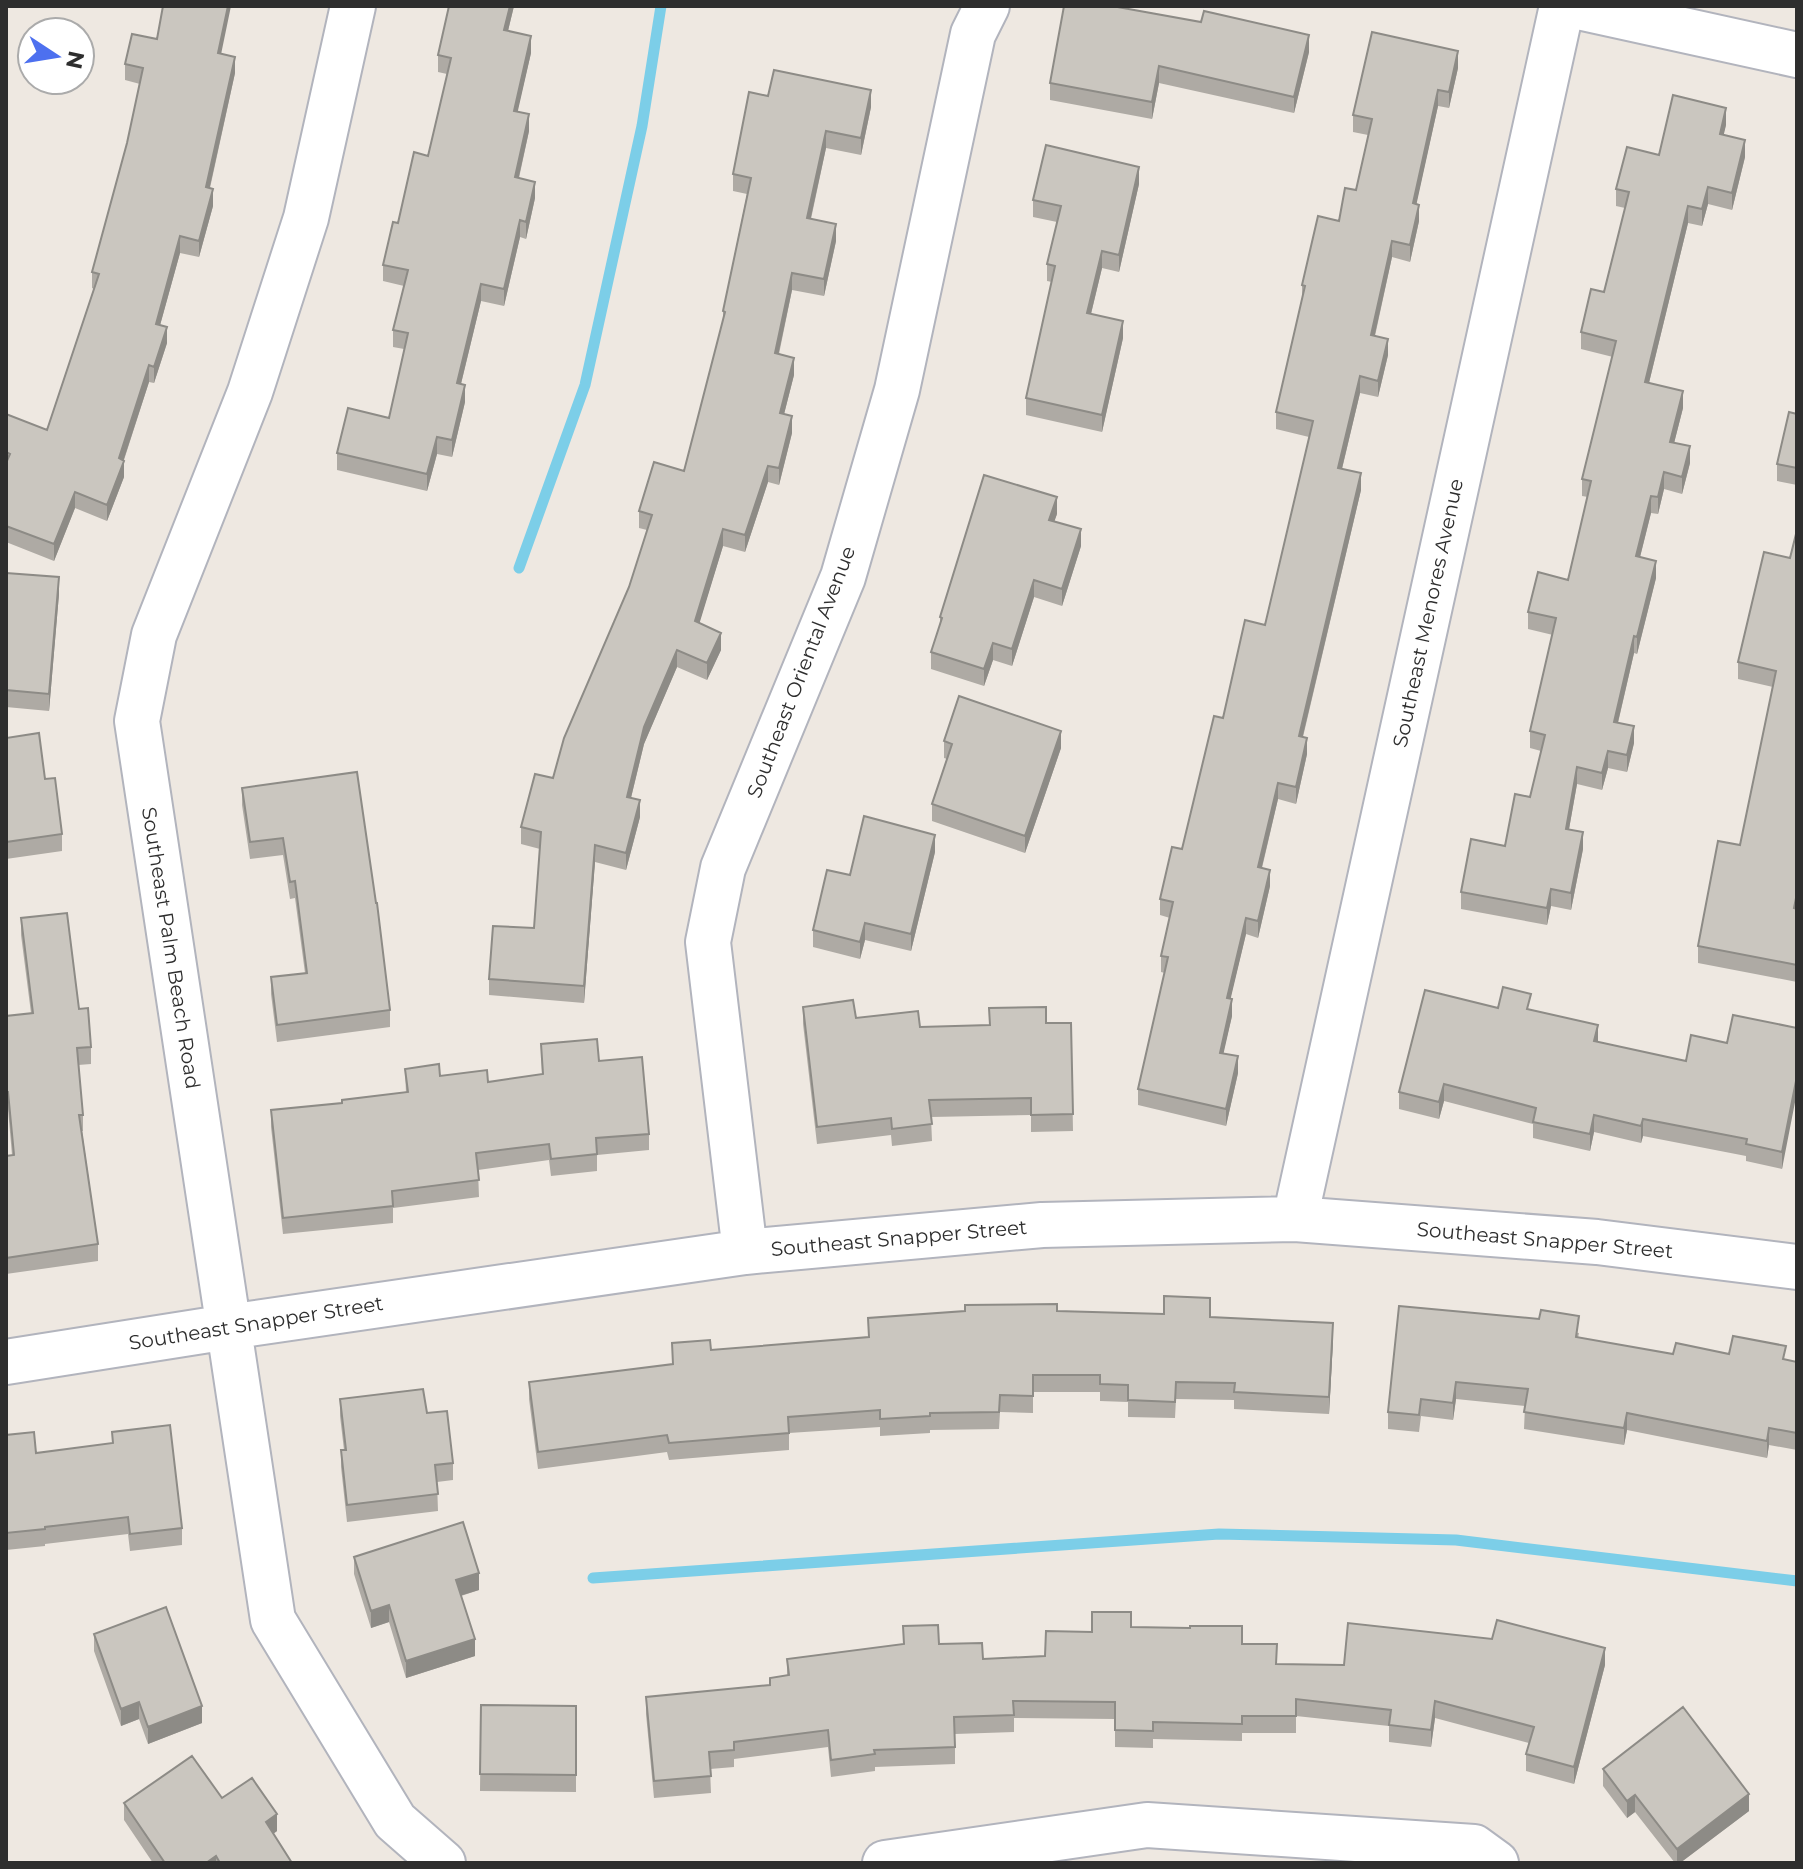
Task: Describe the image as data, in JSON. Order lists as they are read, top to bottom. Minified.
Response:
{"streets":{"street":["Southeast Menores Avenue","Southeast Oriental Avenue","Southeast Palm Beach Road","Southeast Snapper Street"]},"crossings":[["Southeast Menores Avenue","Southeast Snapper Street"],["Southeast Oriental Avenue","Southeast Snapper Street"],["Southeast Palm Beach Road","Southeast Snapper Street"]],"north":"right"}
